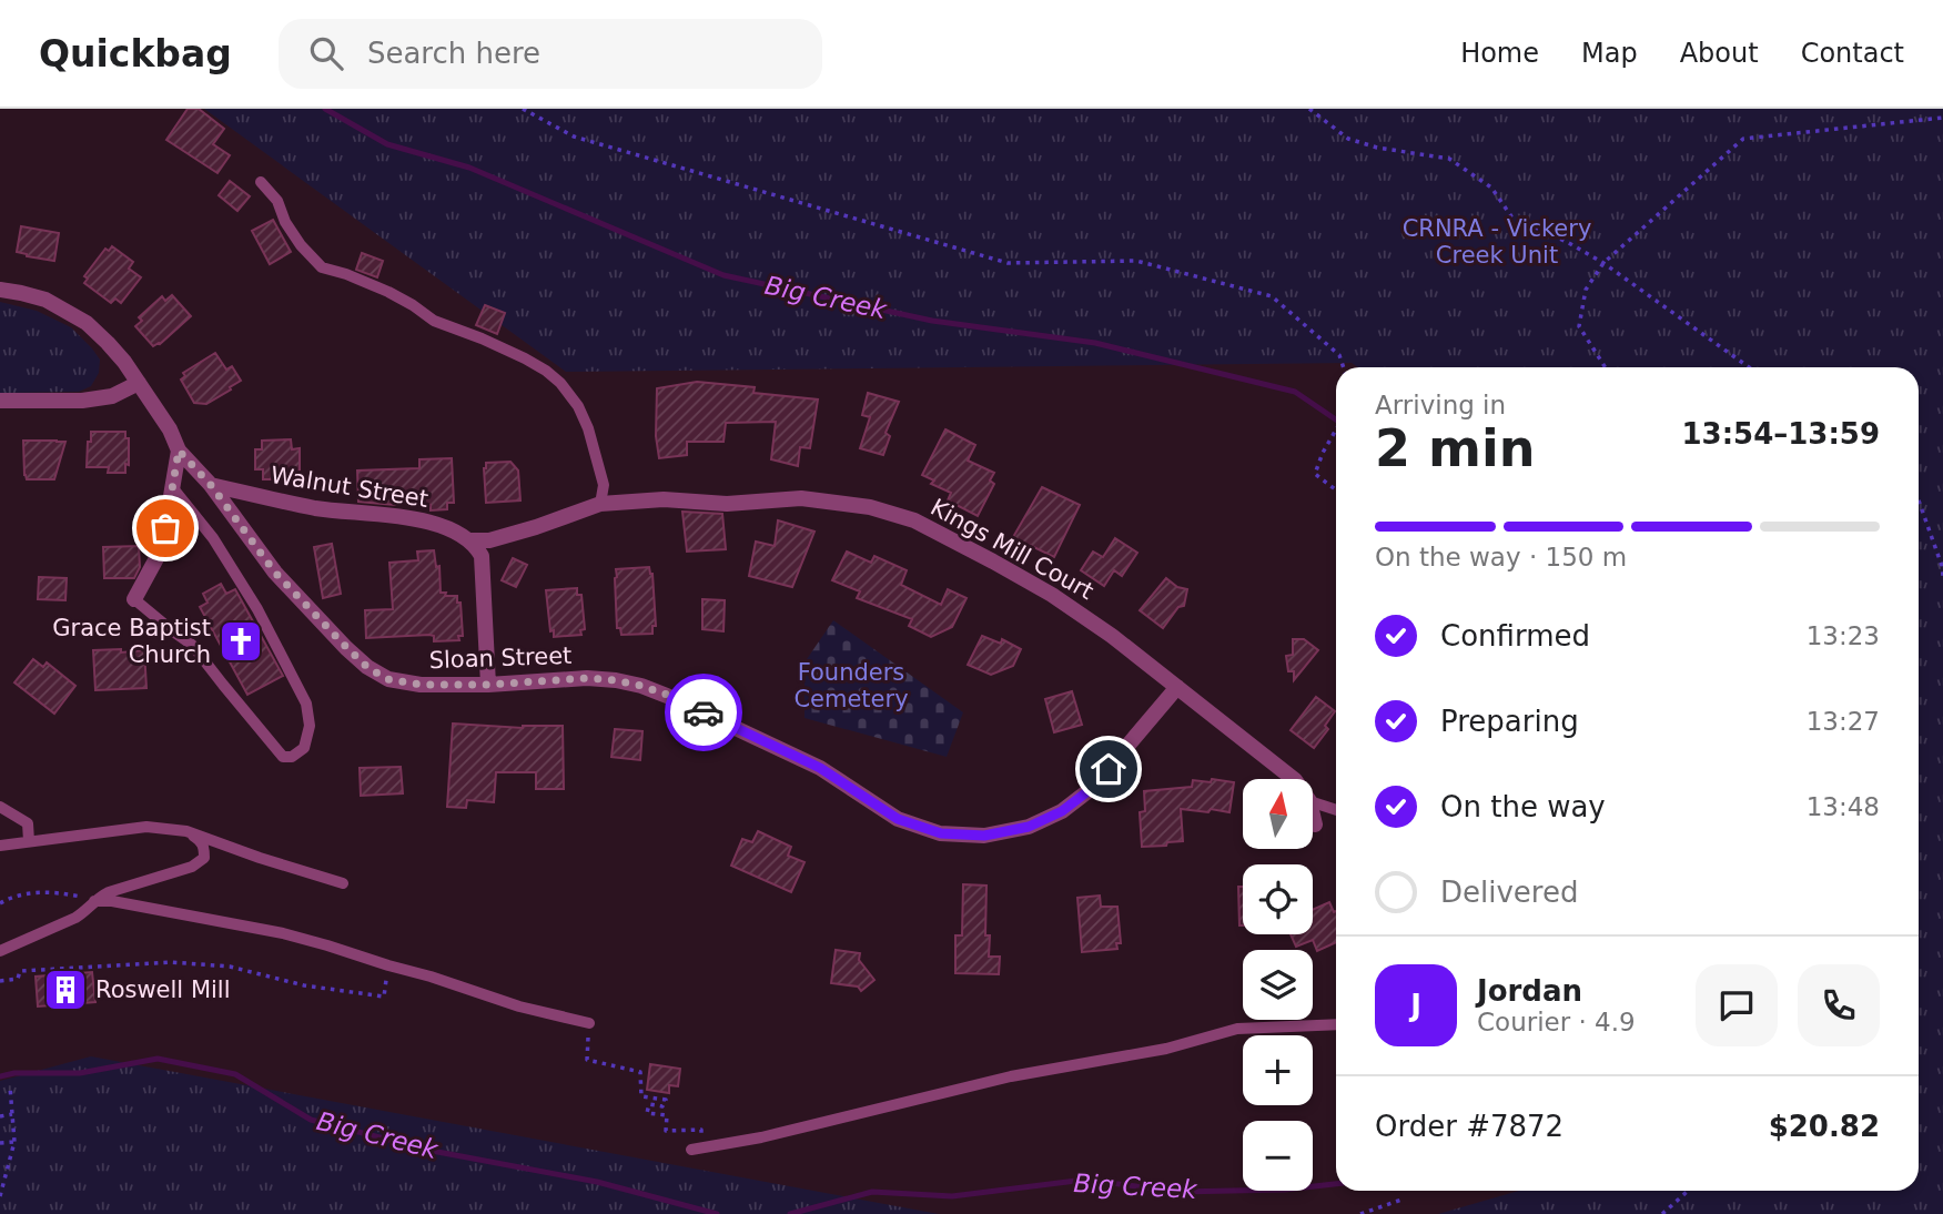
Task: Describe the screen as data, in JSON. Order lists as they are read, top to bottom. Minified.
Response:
{"streets":{"street":["Walnut Street","Kings Mill Court","Sloan Street"]},"crossings":[["Walnut Street","Kings Mill Court"],["Walnut Street","Sloan Street"],["Kings Mill Court","Sloan Street"]],"water":["Big Creek"],"parks":["CRNRA - Vickery Creek Unit","Founders Cemetery"],"places":{"church":["Grace Baptist Church"],"building":["Roswell Mill"]},"north":"top","page":{"header":"Quickbag","search":"Search here","nav":["Home","Map","About","Contact"],"heading":["2 min","Arriving in","13:54–13:59"],"panel":["Jordan","Courier · 4.9","Order #7872","$20.82"],"bar":"On the way · 150 m","list":[["Confirmed","13:23"],["Preparing","13:27"],["On the way","13:48"],"Delivered"],"map_buttons":["+","−"],"round":"J"}}
